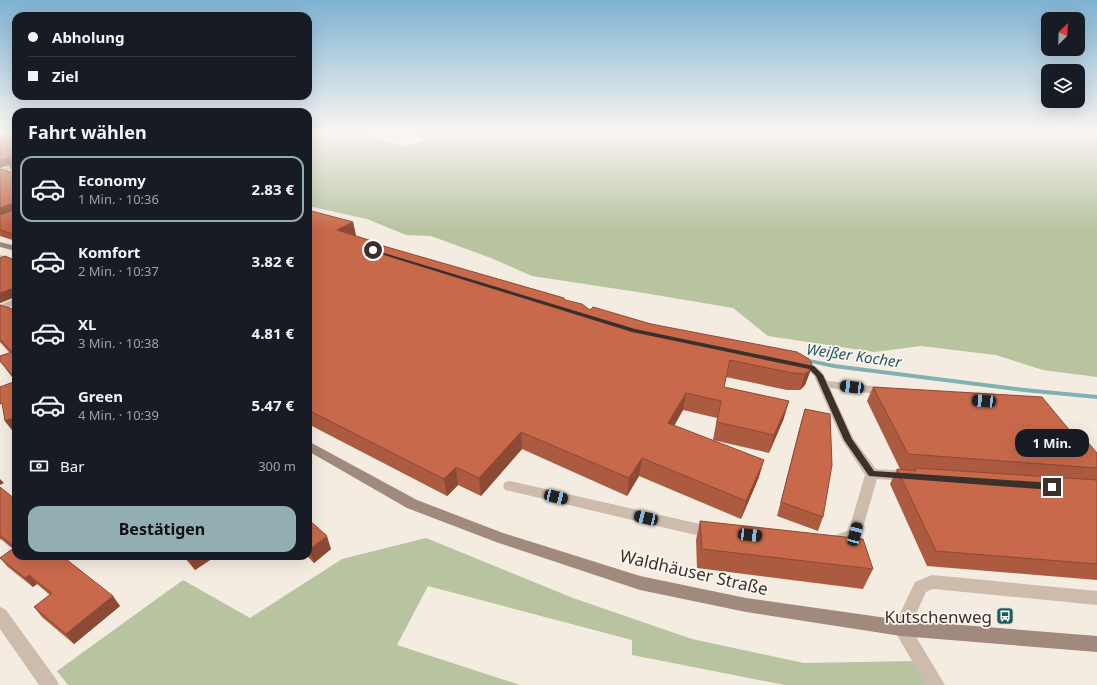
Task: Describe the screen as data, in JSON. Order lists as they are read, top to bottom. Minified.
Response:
{"streets":{"street":["Waldhäuser Straße"]},"water":["Weißer Kocher"],"places":{"bus stop":["Kutschenweg"]},"north":"top right","page":{"banner":["Abholung","Ziel"],"heading":"Fahrt wählen","list":[{"name":"Economy","note":"1 Min. · 10:36","value":"2.83 €"},{"name":"Komfort","note":"2 Min. · 10:37","value":"3.82 €"},{"name":"XL","note":"3 Min. · 10:38","value":"4.81 €"},{"name":"Green","note":"4 Min. · 10:39","value":"5.47 €"}],"bubble":"1 Min.","pay":["Bar","300 m"],"buttons":"Bestätigen"}}
